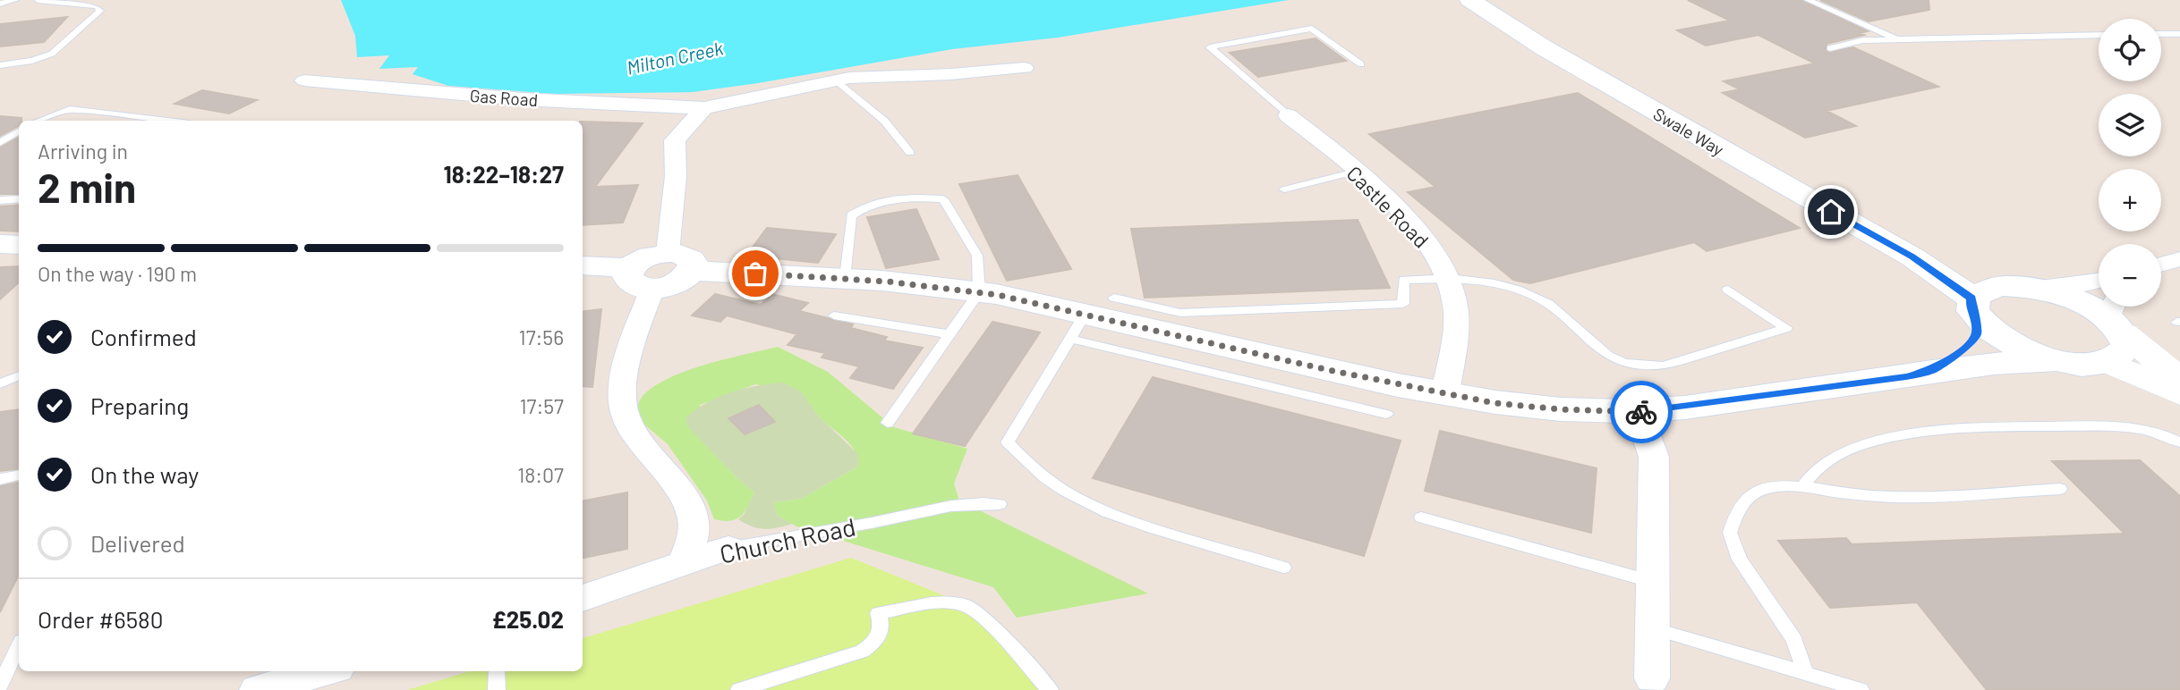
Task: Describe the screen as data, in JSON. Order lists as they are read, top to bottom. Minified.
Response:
{"streets":{"main road":["Swale Way"],"street":["Gas Road","Castle Road","Church Road"]},"water":["Milton Creek"],"page":{"map_buttons":["+","−"],"heading":["2 min","Arriving in","18:22–18:27"],"panel":["Order #6580","£25.02"],"bar":"On the way · 190 m","list":[["Confirmed","17:56"],["Preparing","17:57"],["On the way","18:07"],"Delivered"]}}
